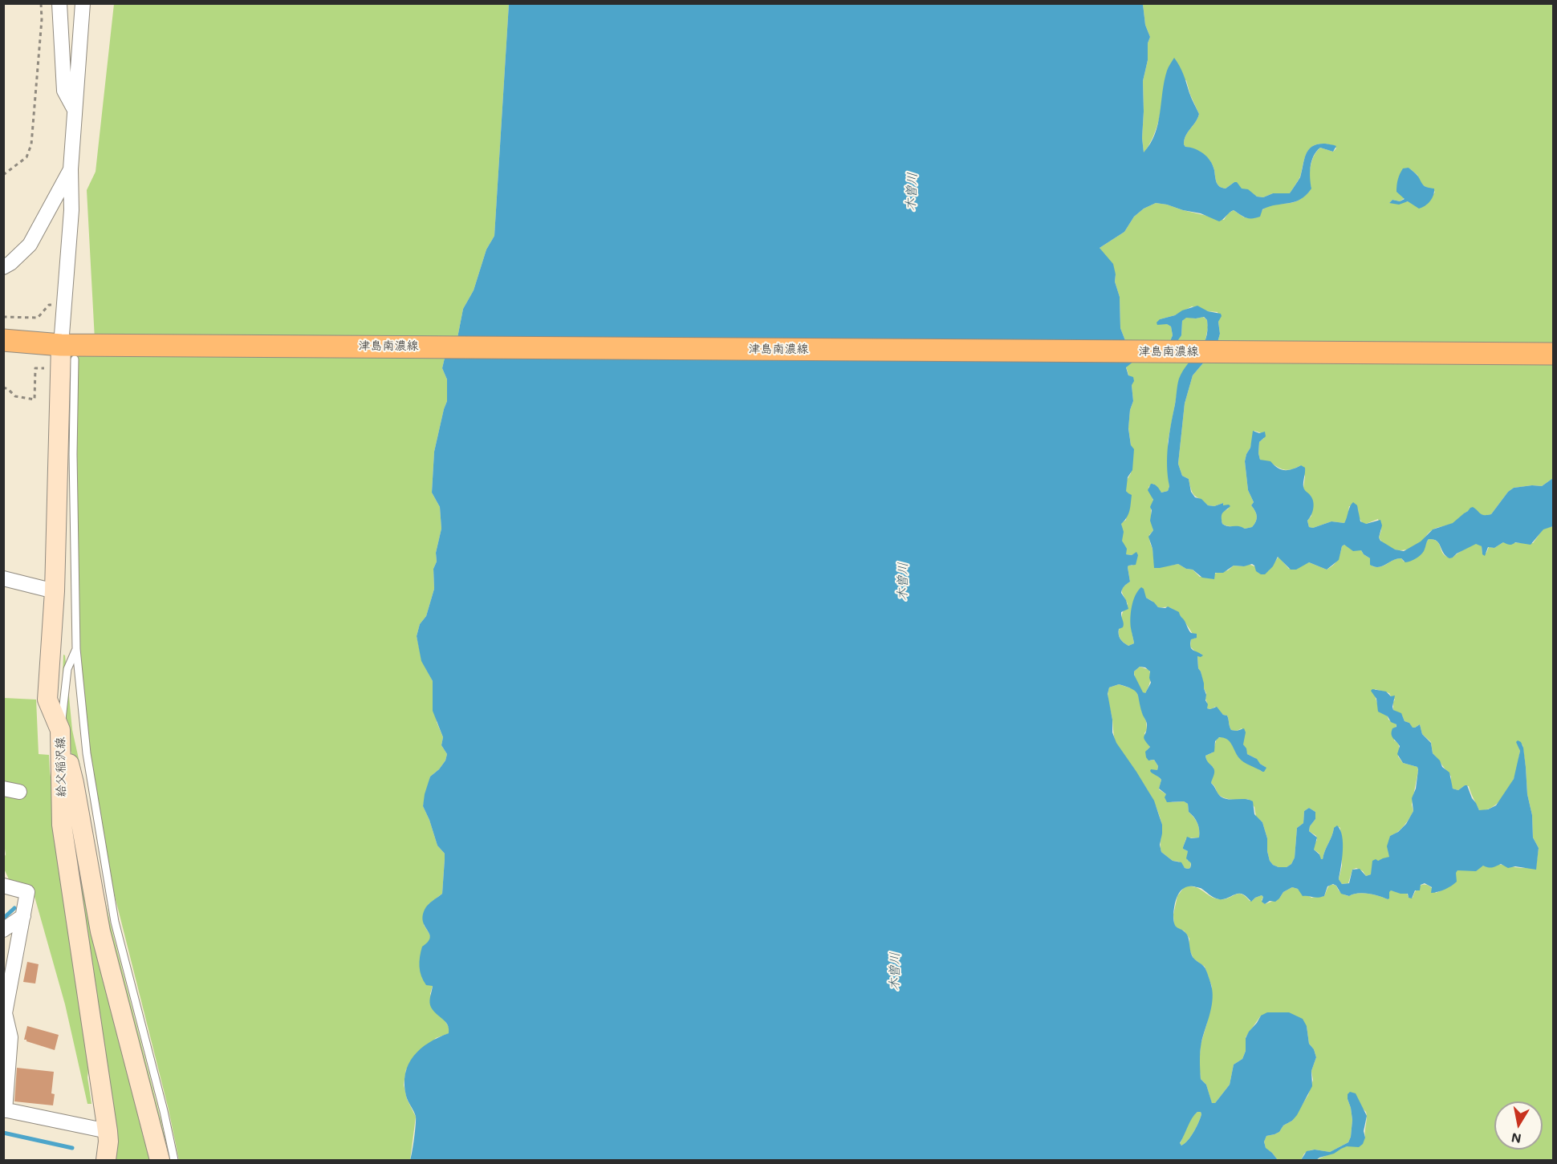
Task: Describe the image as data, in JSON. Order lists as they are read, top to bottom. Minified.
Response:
{"streets":{"main road":["津島南濃線","給父稲沢線"]},"crossings":[["津島南濃線","給父稲沢線"]],"water":["木曽川"],"north":"bottom"}
